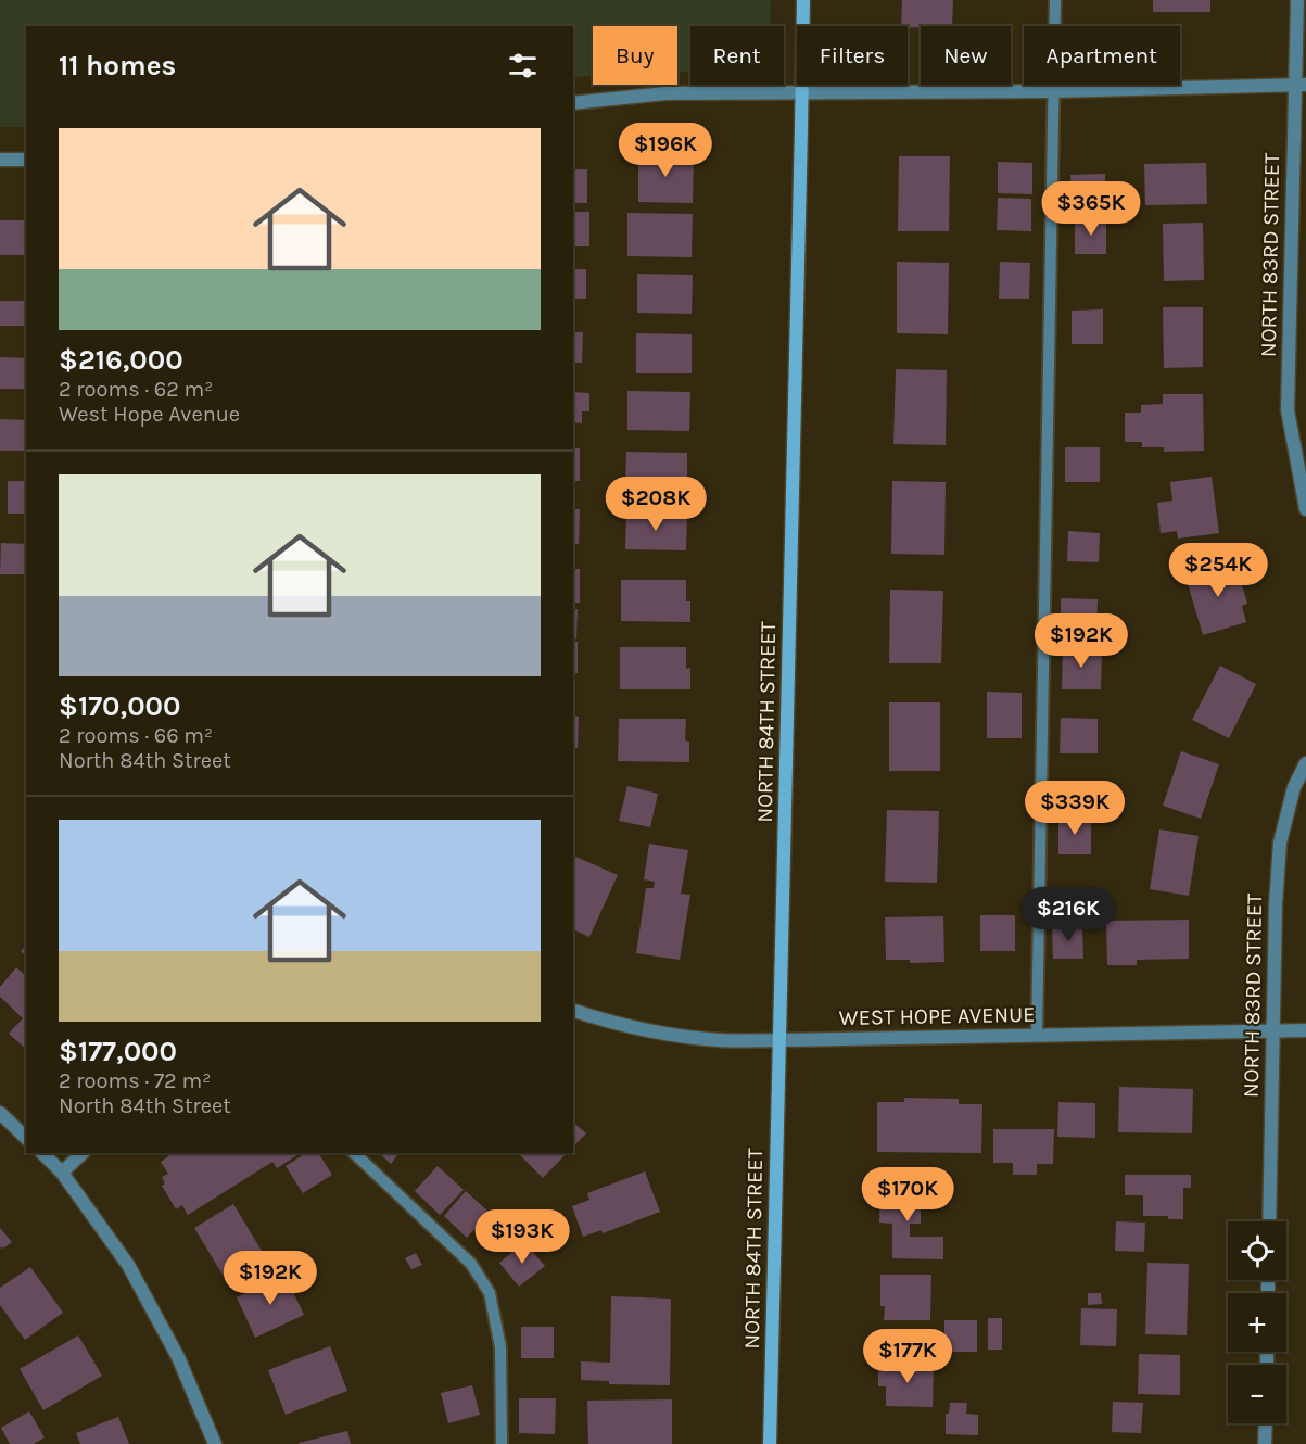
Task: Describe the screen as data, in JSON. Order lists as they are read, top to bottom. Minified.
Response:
{"streets":{"street":["NORTH 83RD STREET","NORTH 84TH STREET","WEST HOPE AVENUE"]},"crossings":[["NORTH 83RD STREET","WEST HOPE AVENUE"],["NORTH 84TH STREET","WEST HOPE AVENUE"]],"page":{"chip":["Buy","Rent","Filters","New","Apartment"],"heading":"11 homes","list":[{"name":"$216,000","note":"2 rooms · 62 m² · West Hope Avenue"},{"name":"$170,000","note":"2 rooms · 66 m² · North 84th Street"},{"name":"$177,000","note":"2 rooms · 72 m² · North 84th Street"}],"price":["$196K","$365K","$208K","$254K","$192K","$339K","$216K","$170K","$193K","$192K","$177K"],"map_buttons":["+","−"]}}
